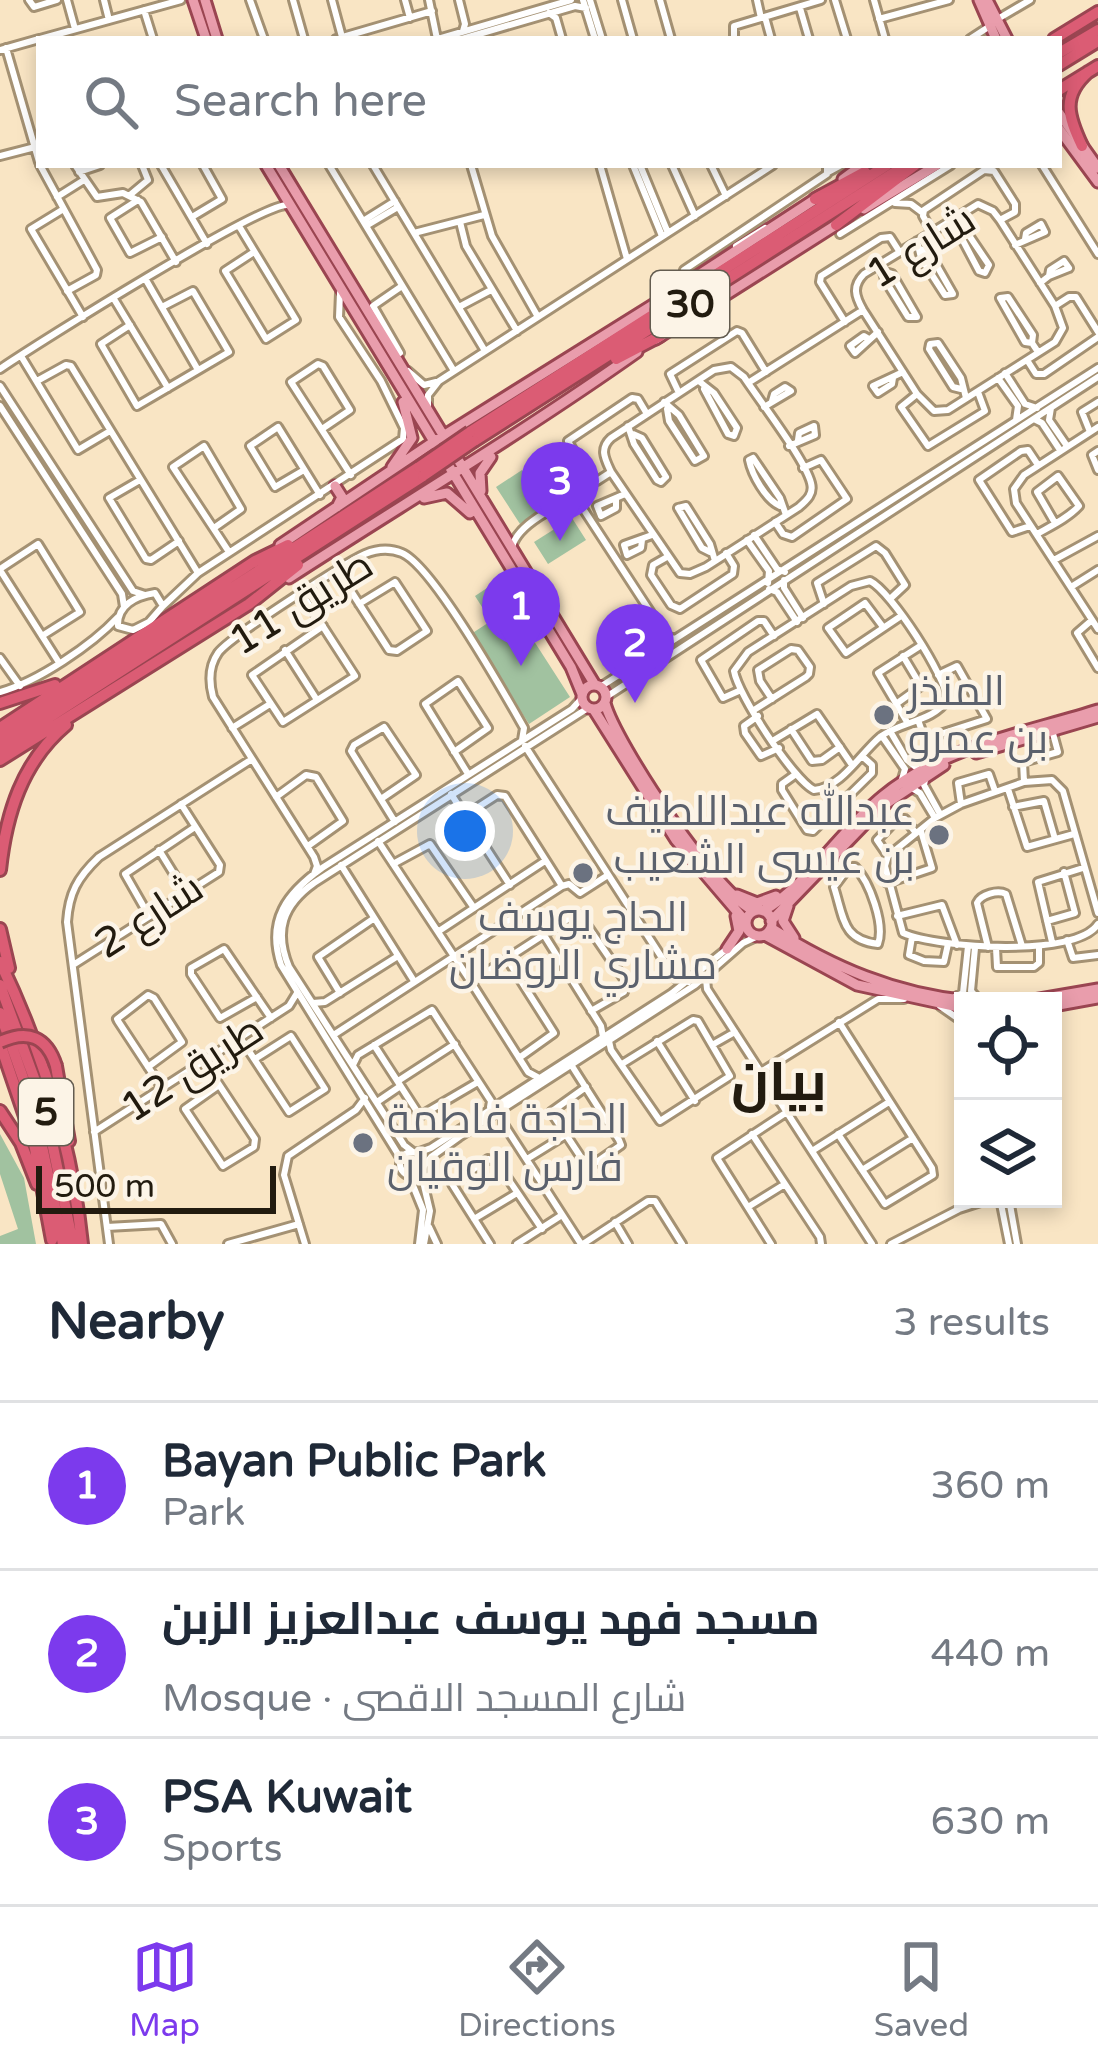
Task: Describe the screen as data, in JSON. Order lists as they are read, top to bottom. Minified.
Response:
{"streets":{"highway":["30","5"],"street":["شارع 1","طريق 11","شارع 2","طريق 12"]},"districts":["بيان"],"places":["المنذر بن عمرو","عبدالله عبداللطيف بن عيسى الشعيب","الحاج يوسف مشاري الروضان","الحاجة فاطمة فارس الوقيان"],"scale_bar":"500 m","page":{"search":"Search here","pins":["3","1","2"],"scale":"500 m","heading":["Nearby","3 results"],"list":[{"mark":"1","name":"Bayan Public Park","note":"Park","value":"360 m"},{"mark":"2","name":"مسجد فهد يوسف عبدالعزيز الزبن","note":"Mosque · شارع المسجد الاقصى","value":"440 m"},{"mark":"3","name":"PSA Kuwait","note":"Sports","value":"630 m"}],"nav":["Map","Directions","Saved"]}}
